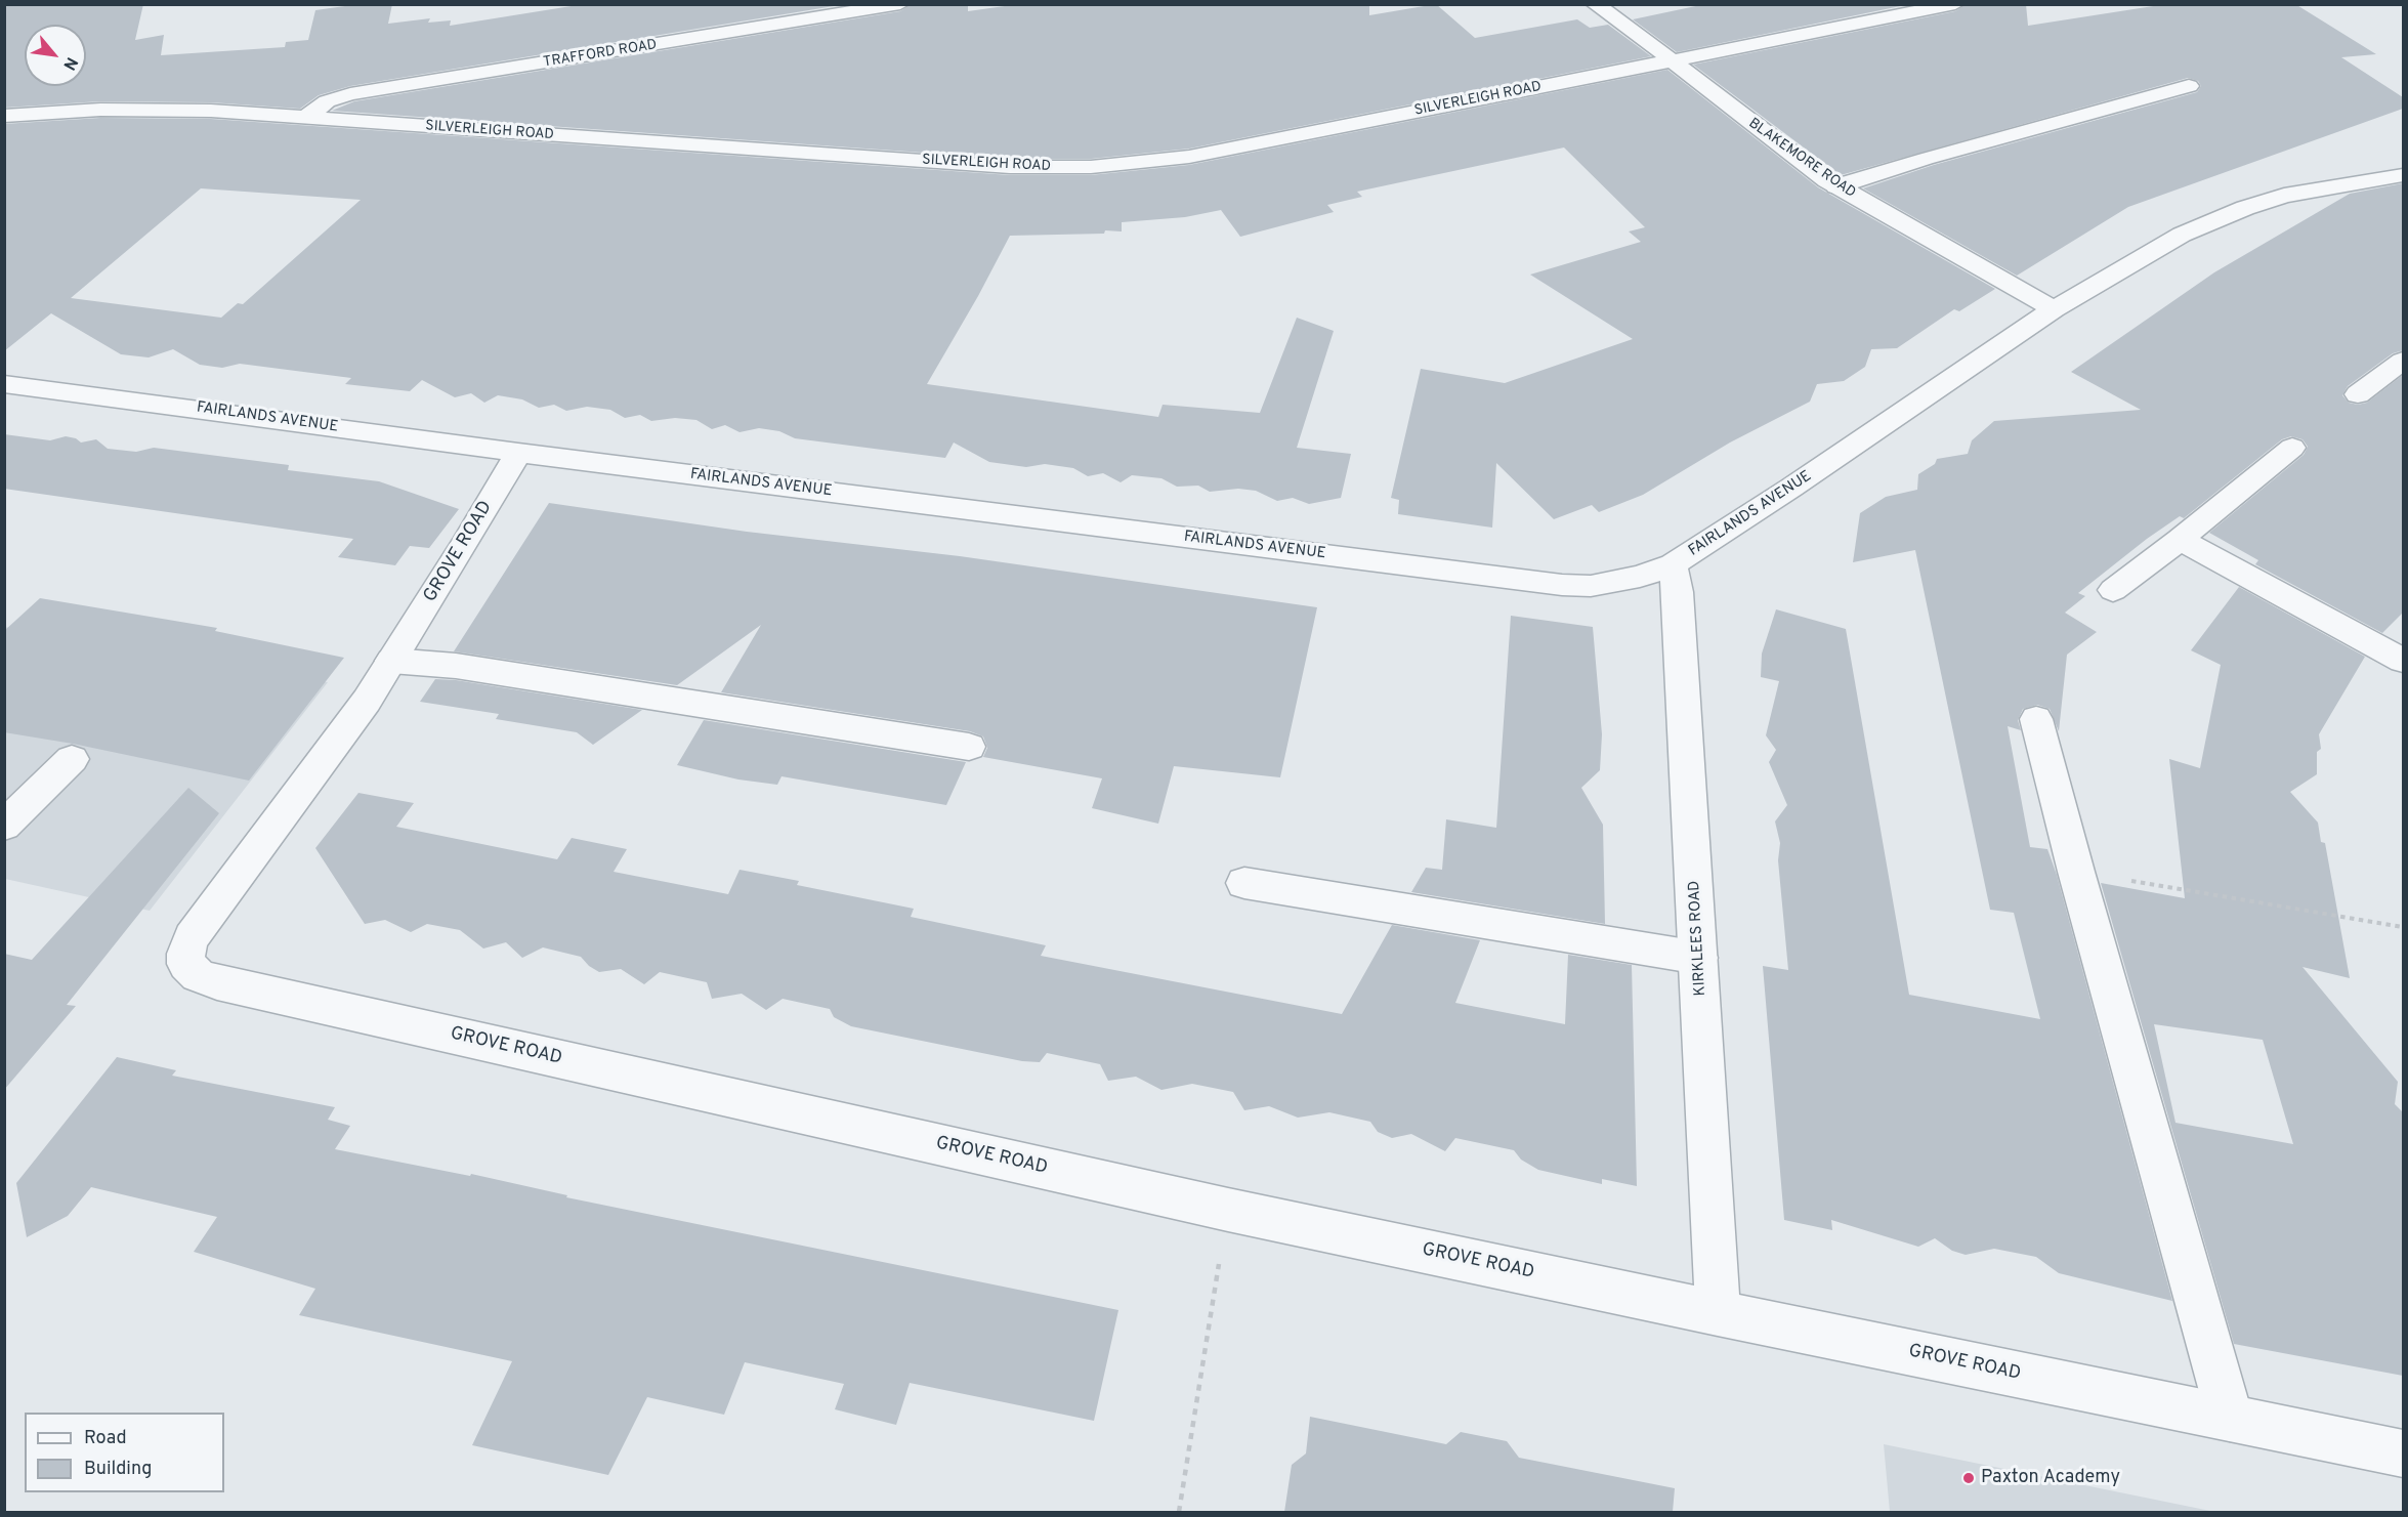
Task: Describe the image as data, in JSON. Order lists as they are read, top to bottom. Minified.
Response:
{"streets":{"street":["TRAFFORD ROAD","SILVERLEIGH ROAD","BLAKEMORE ROAD","FAIRLANDS AVENUE","GROVE ROAD","KIRKLEES ROAD"]},"crossings":[["TRAFFORD ROAD","SILVERLEIGH ROAD"],["SILVERLEIGH ROAD","BLAKEMORE ROAD"],["BLAKEMORE ROAD","FAIRLANDS AVENUE"],["FAIRLANDS AVENUE","GROVE ROAD"],["FAIRLANDS AVENUE","KIRKLEES ROAD"],["GROVE ROAD","KIRKLEES ROAD"]],"places":["Paxton Academy"],"legend":["Road","Building"],"north":"bottom right"}
